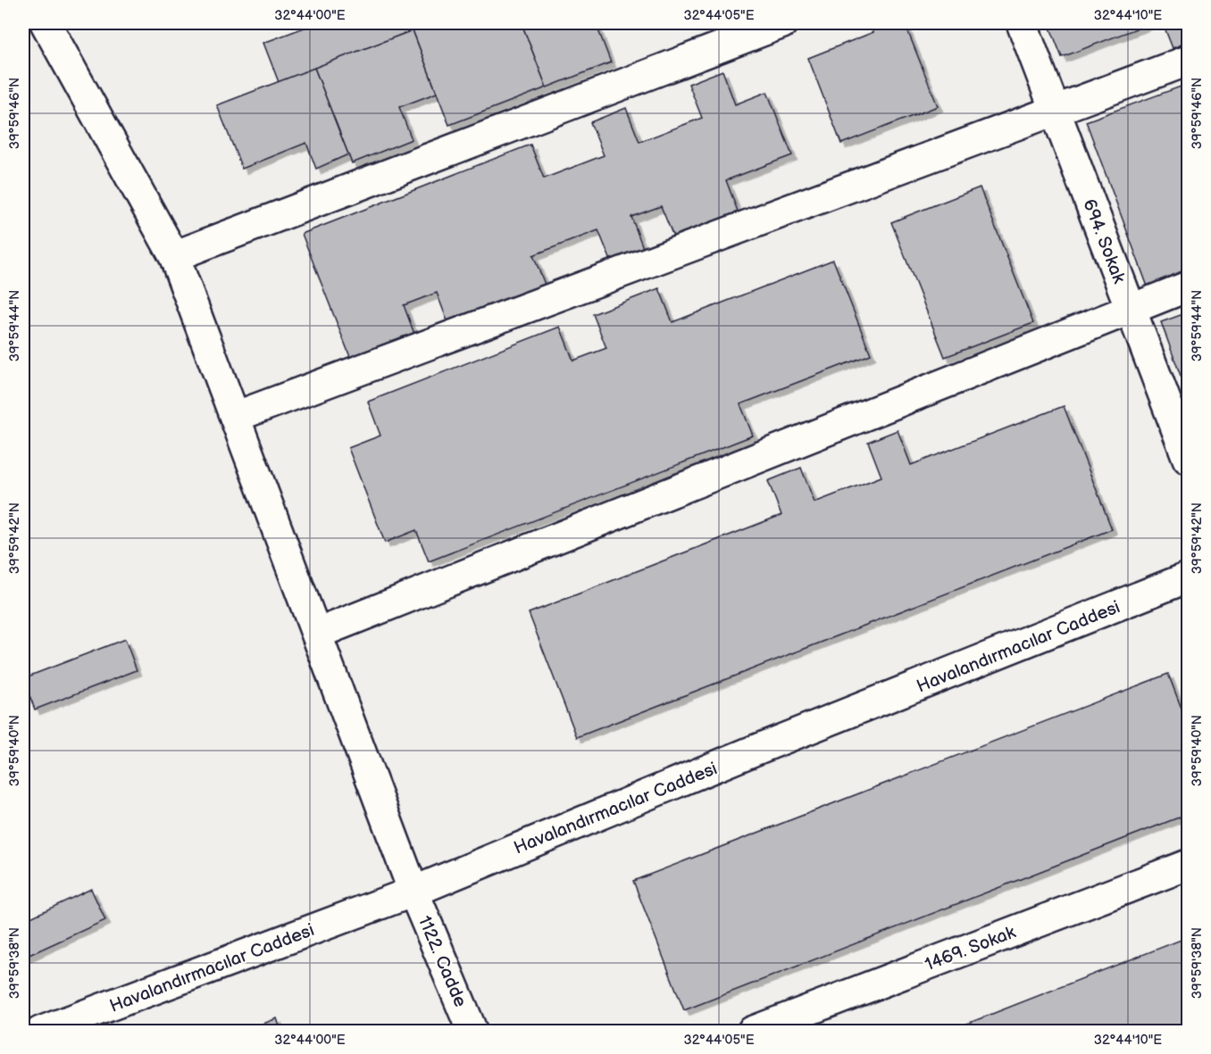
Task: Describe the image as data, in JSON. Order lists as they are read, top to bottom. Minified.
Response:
{"streets":{"street":["694. Sokak","Havalandırmacılar Caddesi","1469. Sokak","1122. Cadde"]},"crossings":[["Havalandırmacılar Caddesi","1122. Cadde"]],"coordinates":["32°44'00\"E","32°44'05\"E","32°44'10\"E","39°59'46\"N","39°59'44\"N","39°59'42\"N","39°59'40\"N","39°59'38\"N"]}
